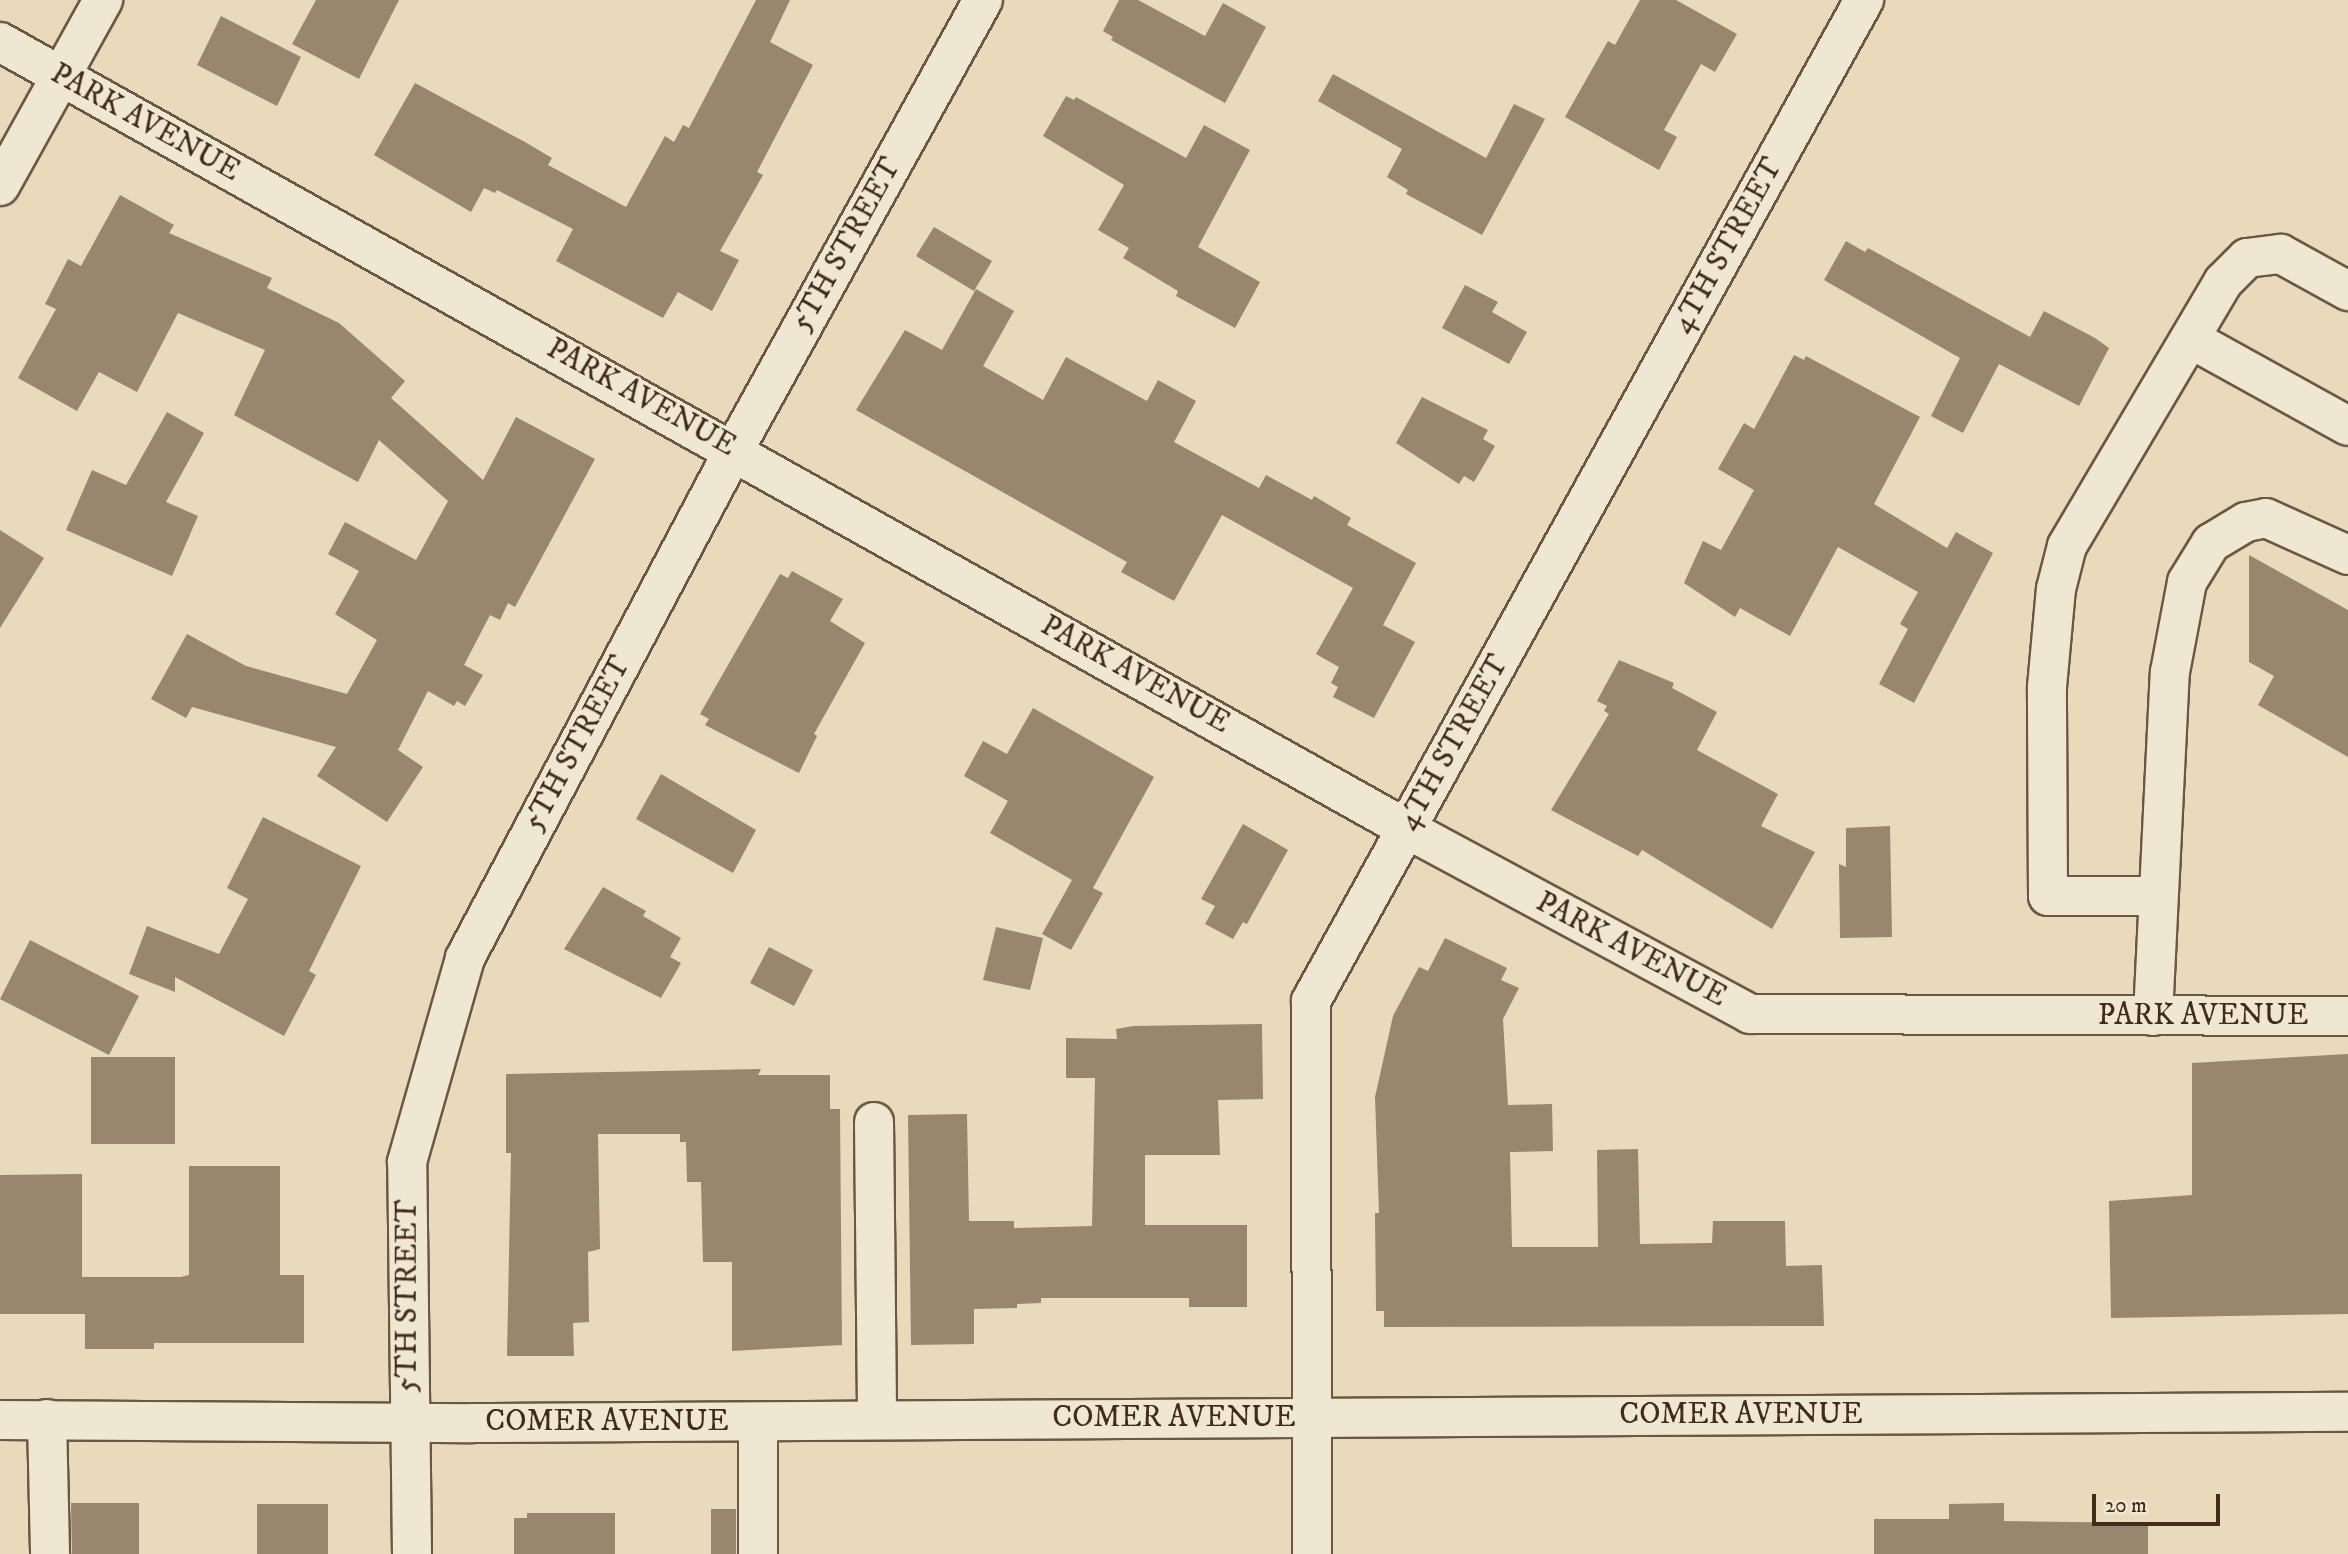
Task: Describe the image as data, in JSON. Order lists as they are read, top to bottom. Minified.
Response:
{"streets":{"street":["PARK AVENUE","5TH STREET","4TH STREET","COMER AVENUE"]},"crossings":[["PARK AVENUE","5TH STREET"],["PARK AVENUE","4TH STREET"],["5TH STREET","COMER AVENUE"],["4TH STREET","COMER AVENUE"]],"scale_bar":"20 m"}
